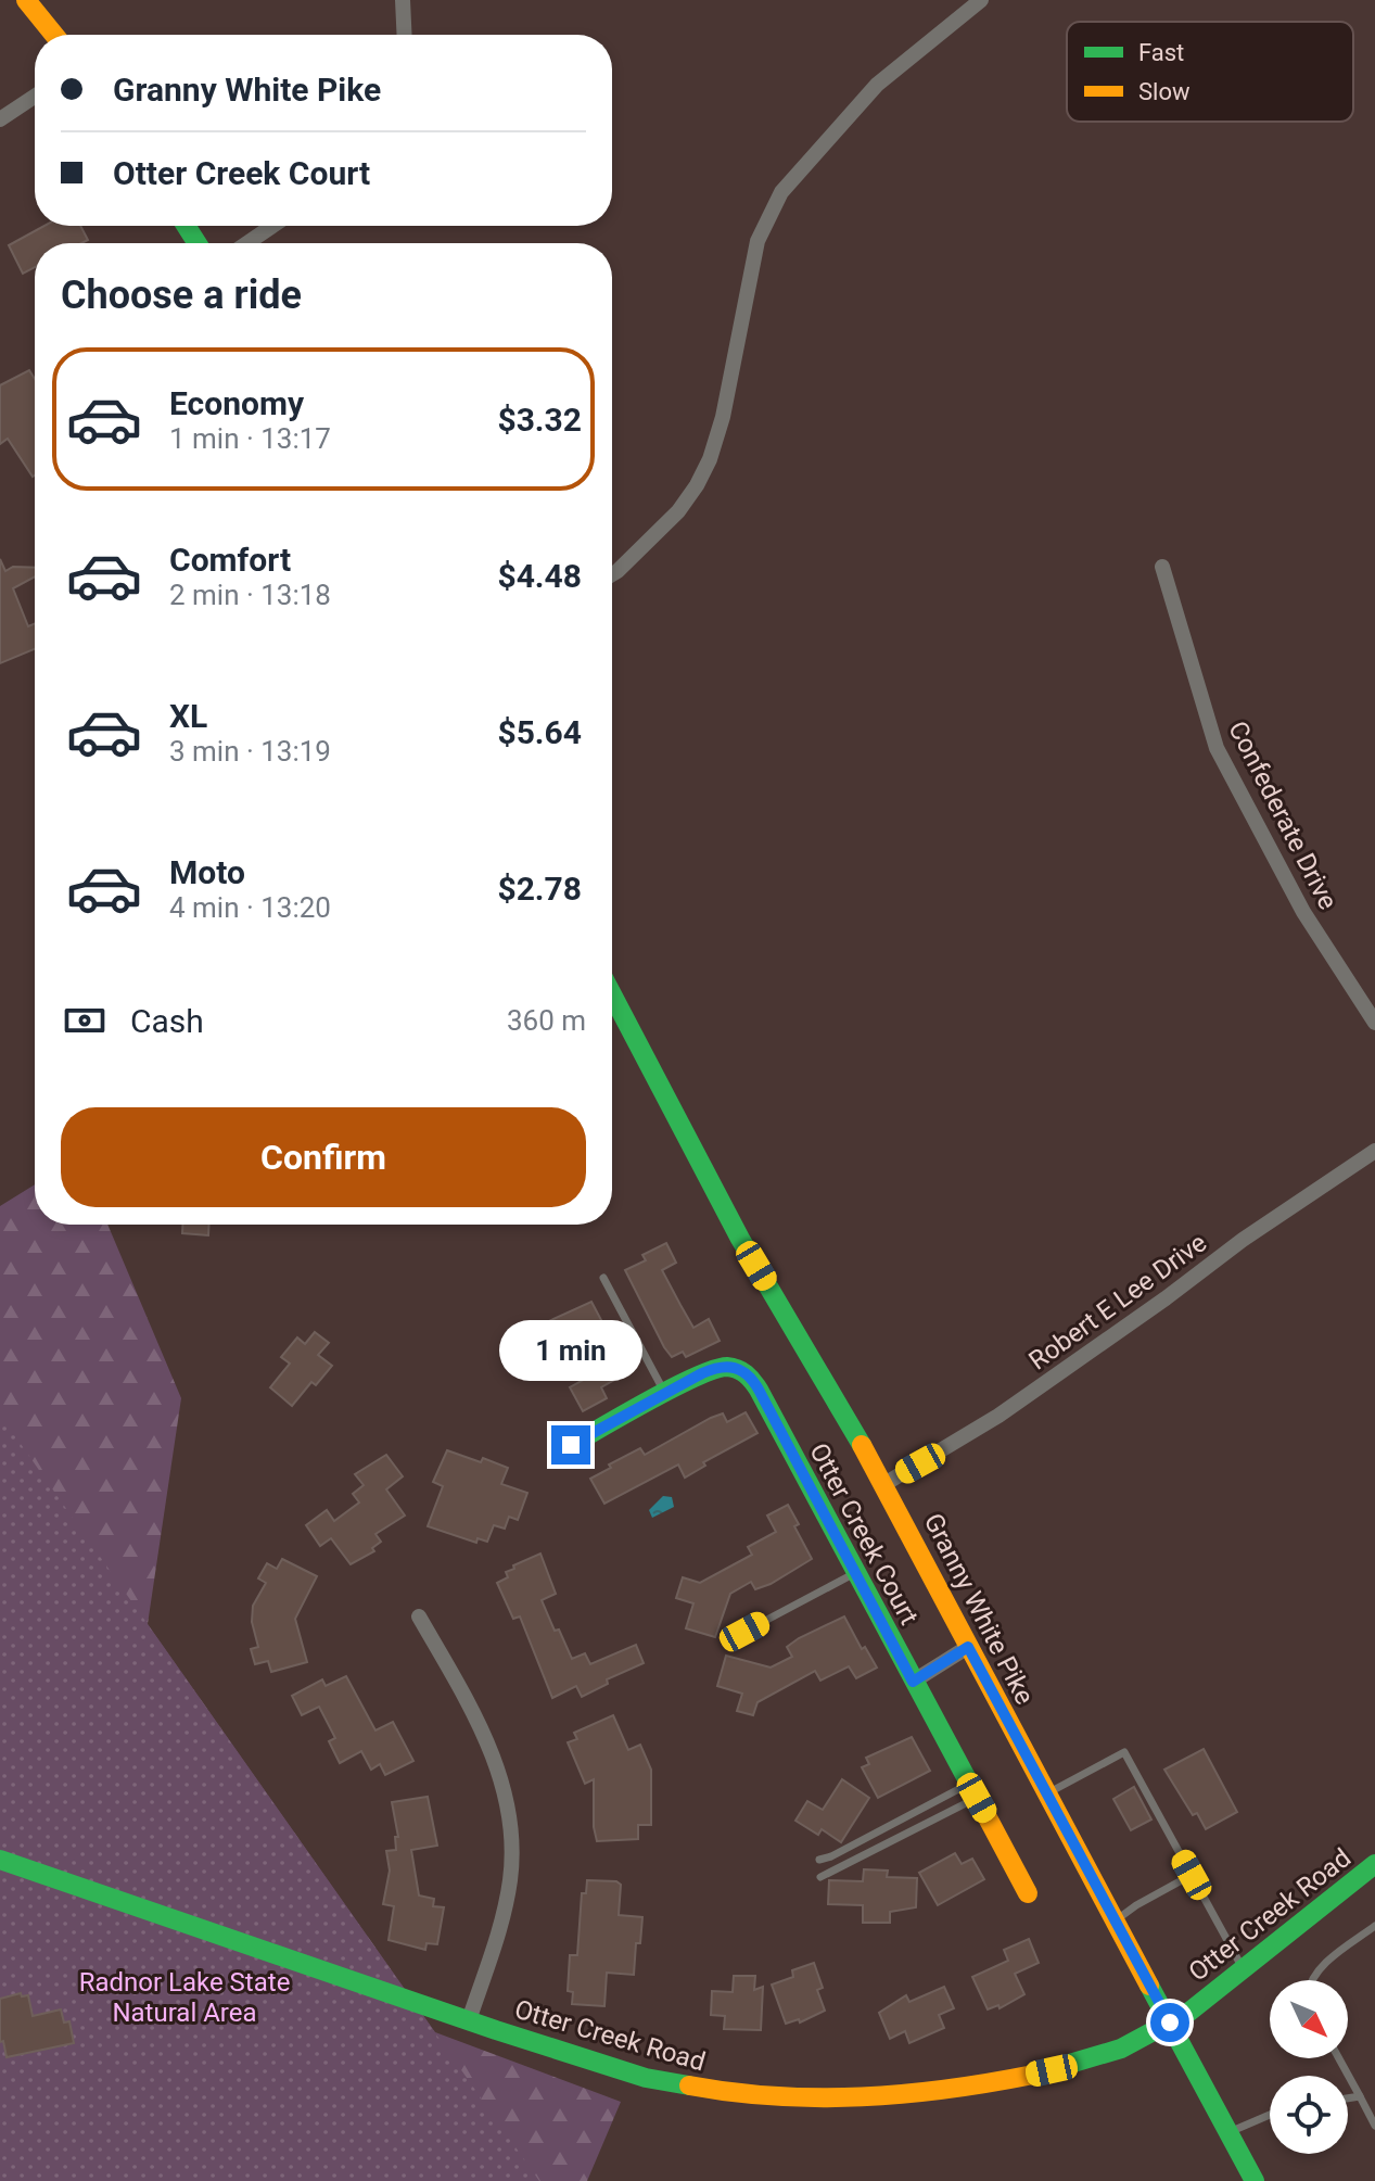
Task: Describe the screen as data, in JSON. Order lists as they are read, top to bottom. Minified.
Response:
{"streets":{"street":["Confederate Drive","Robert E Lee Drive","Otter Creek Court","Granny White Pike","Otter Creek Road"]},"crossings":[["Robert E Lee Drive","Granny White Pike"],["Granny White Pike","Otter Creek Road"]],"parks":["Radnor Lake State Natural Area"],"legend":["Fast","Slow"],"north":"bottom right","page":{"banner":["Granny White Pike","Otter Creek Court"],"heading":"Choose a ride","list":[{"name":"Economy","note":"1 min · 13:17","value":"$3.32"},{"name":"Comfort","note":"2 min · 13:18","value":"$4.48"},{"name":"XL","note":"3 min · 13:19","value":"$5.64"},{"name":"Moto","note":"4 min · 13:20","value":"$2.78"}],"pay":["Cash","360 m"],"buttons":"Confirm","bubble":"1 min"}}
